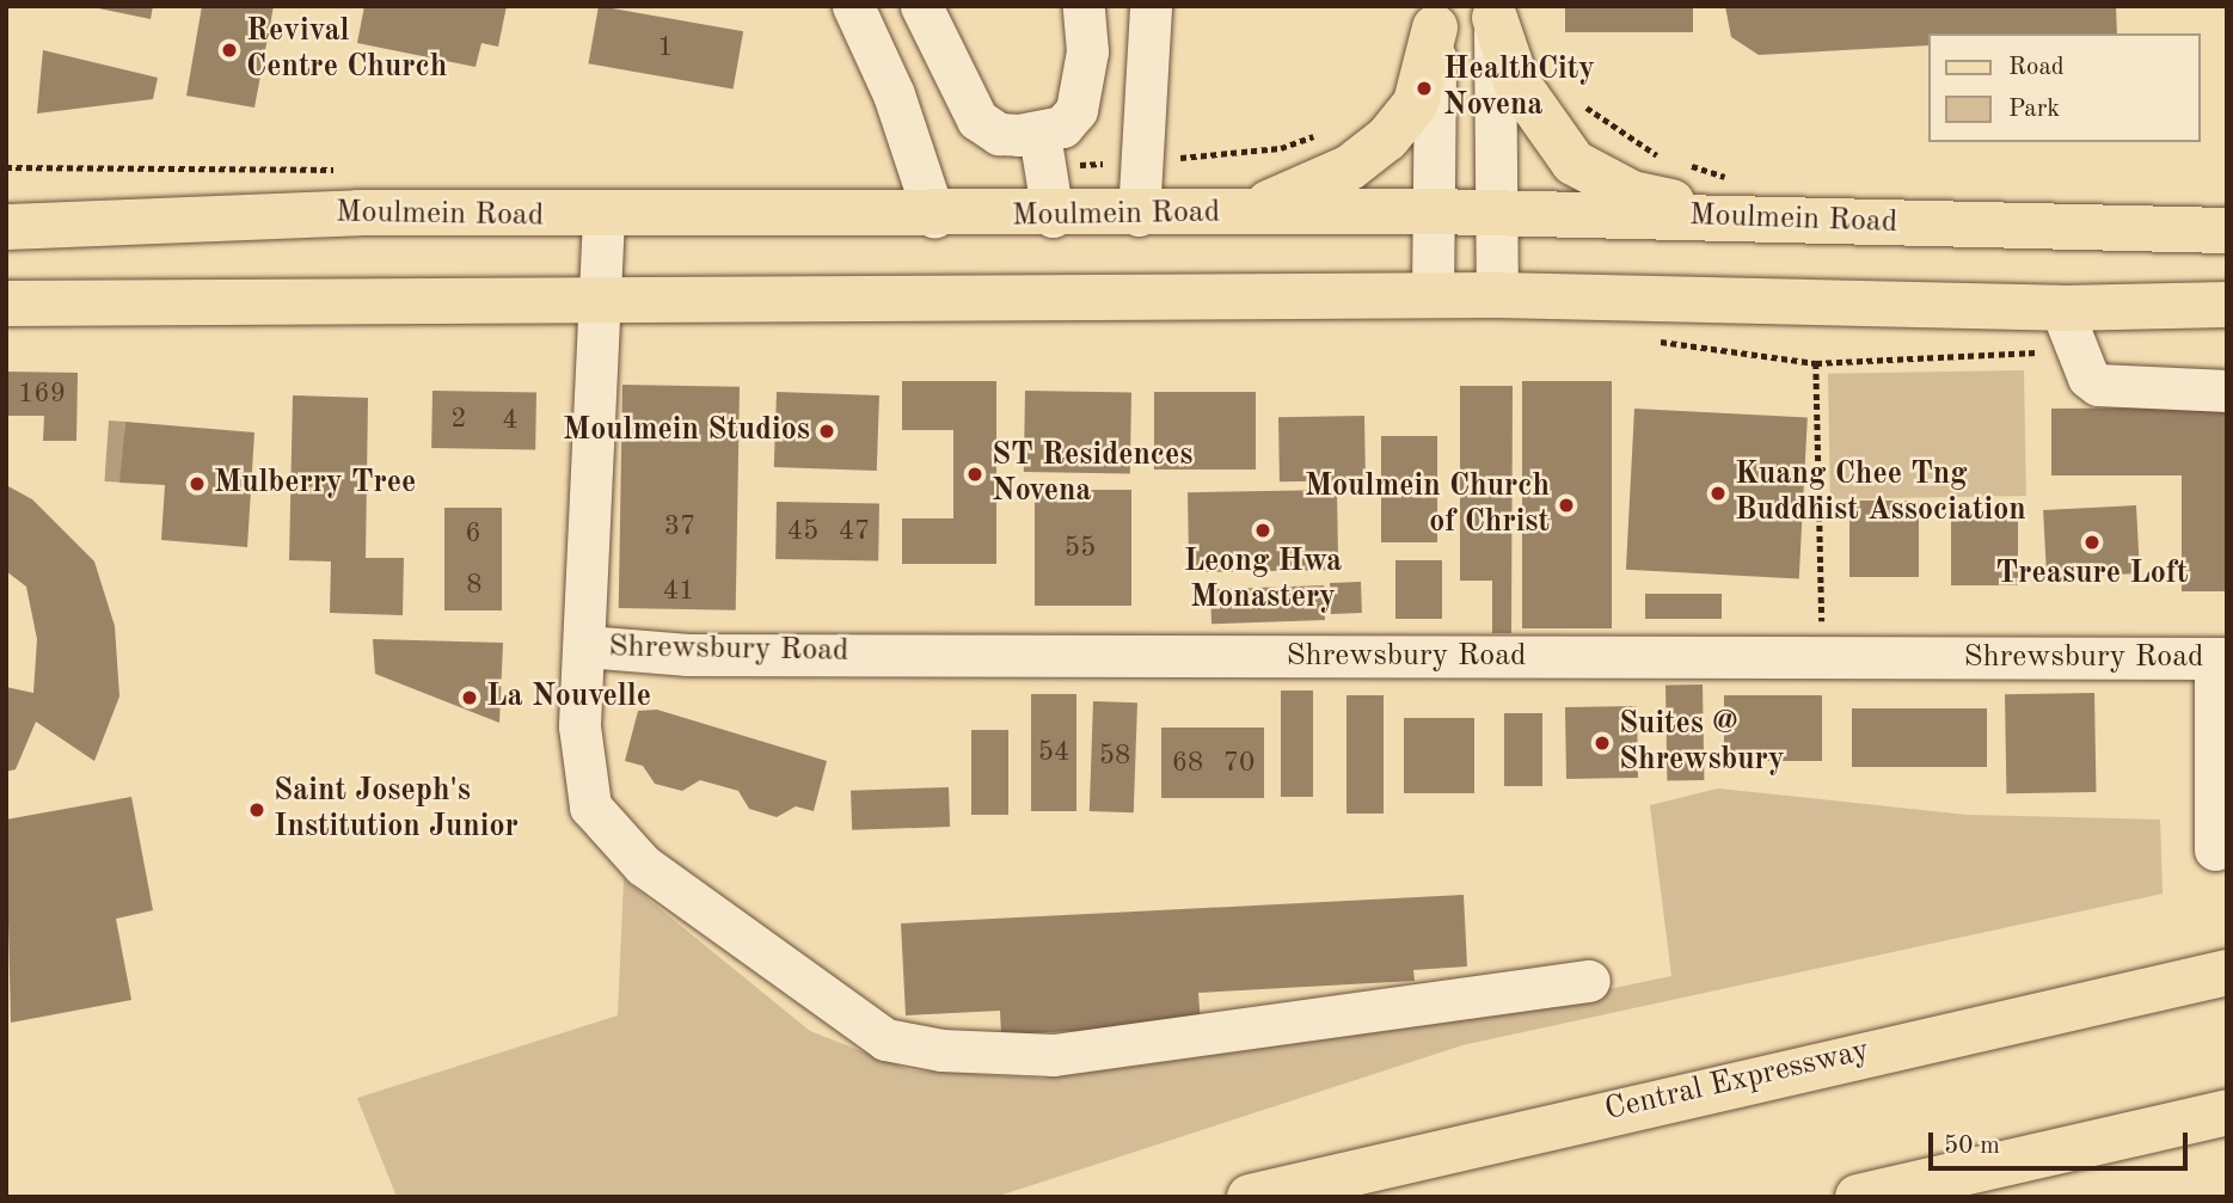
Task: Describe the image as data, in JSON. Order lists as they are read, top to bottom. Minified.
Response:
{"streets":{"main road":["Moulmein Road","Central Expressway"],"street":["Shrewsbury Road"]},"crossings":[["Moulmein Road","Shrewsbury Road"]],"places":["Revival Centre Church","HealthCity Novena","Moulmein Studios","ST Residences Novena","Mulberry Tree","Kuang Chee Tng Buddhist Association","Moulmein Church of Christ","Leong Hwa Monastery","Treasure Loft","La Nouvelle","Suites @ Shrewsbury","Saint Joseph's Institution Junior"],"house_numbers":["1","169","2","4","37","45","47","6","55","8","41","54","58","68","70"],"legend":["Road","Park"],"scale_bar":"50 m"}
